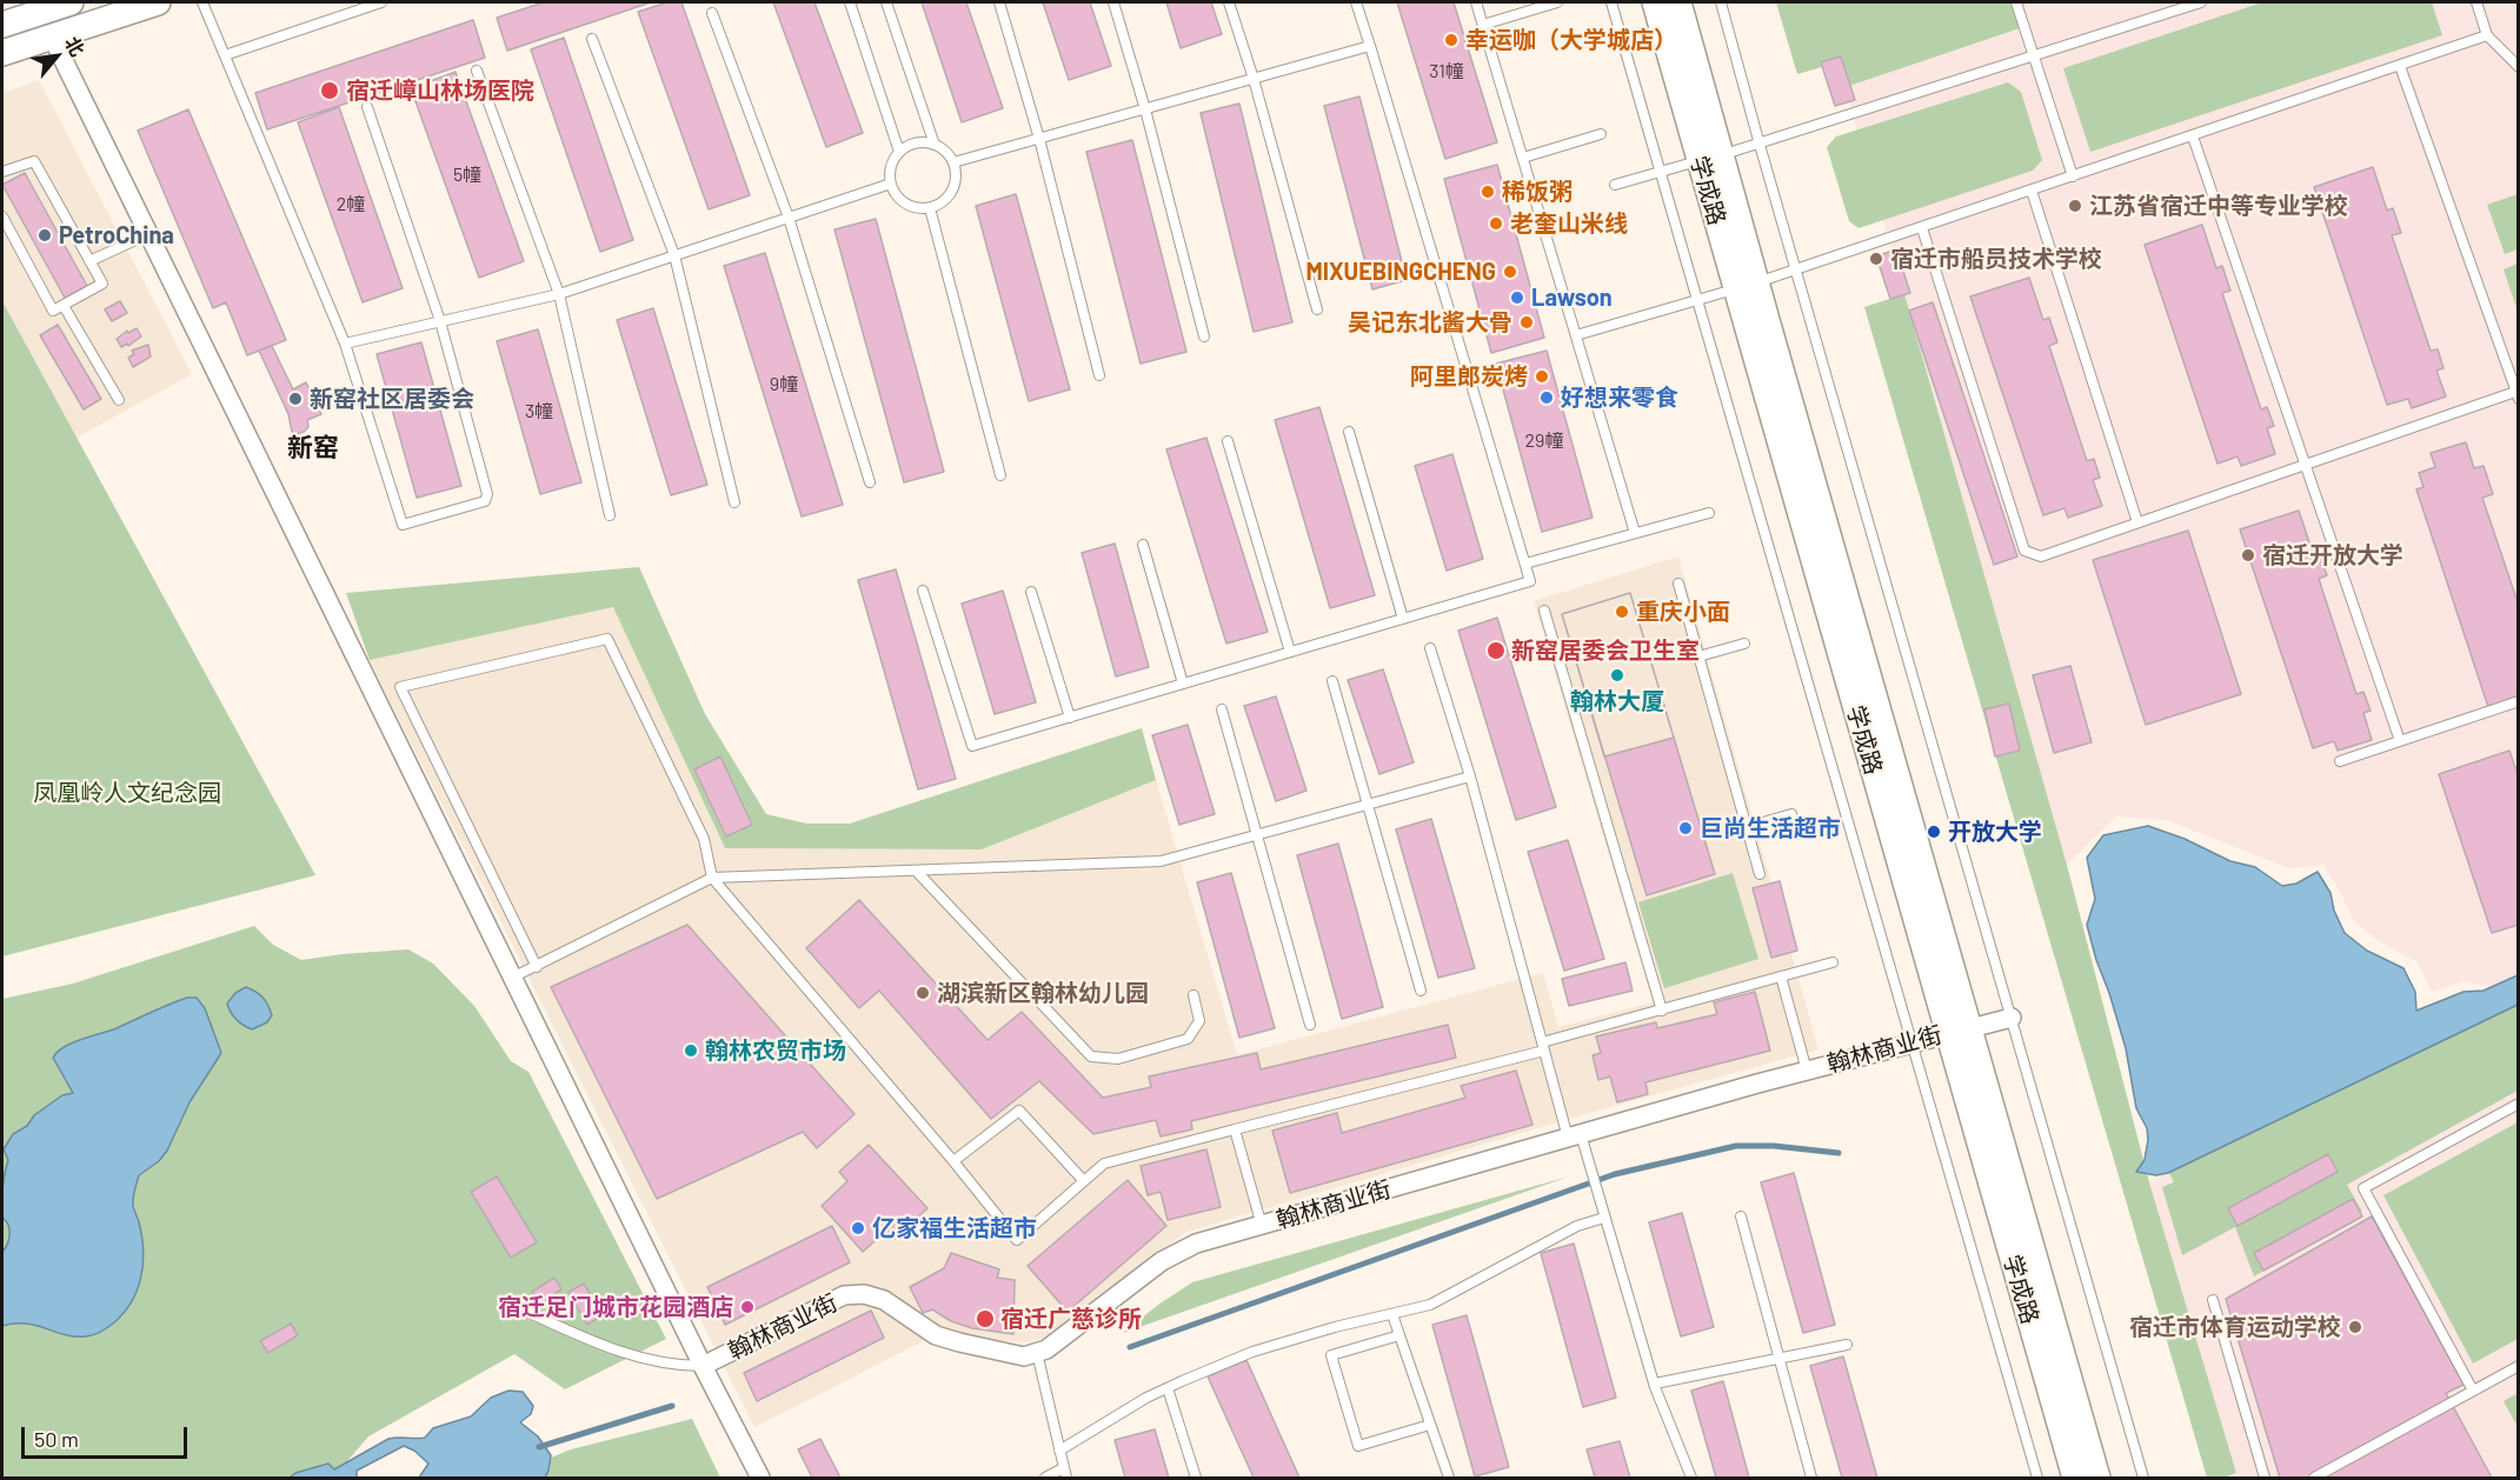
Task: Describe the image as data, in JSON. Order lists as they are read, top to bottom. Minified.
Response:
{"streets":{"main road":["学成路"],"street":["翰林商业街"]},"crossings":[["学成路","翰林商业街"]],"districts":["新窑"],"parks":["凤凰岭人文纪念园"],"places":["幸运咖（大学城店）","宿迁嶂山林场医院","稀饭粥","江苏省宿迁中等专业学校","老奎山米线","PetroChina","宿迁市船员技术学校","MIXUEBINGCHENG","Lawson","吴记东北酱大骨","阿里郎炭烤","好想来零食","新窑社区居委会","宿迁开放大学","重庆小面","新窑居委会卫生室","翰林大厦","巨尚生活超市","开放大学","湖滨新区翰林幼儿园","翰林农贸市场","亿家福生活超市","宿迁足门城市花园酒店","宿迁广慈诊所","宿迁市体育运动学校"],"house_numbers":["31幢","5幢","2幢","9幢","3幢","29幢"],"scale_bar":"50 m","north":"top right"}
